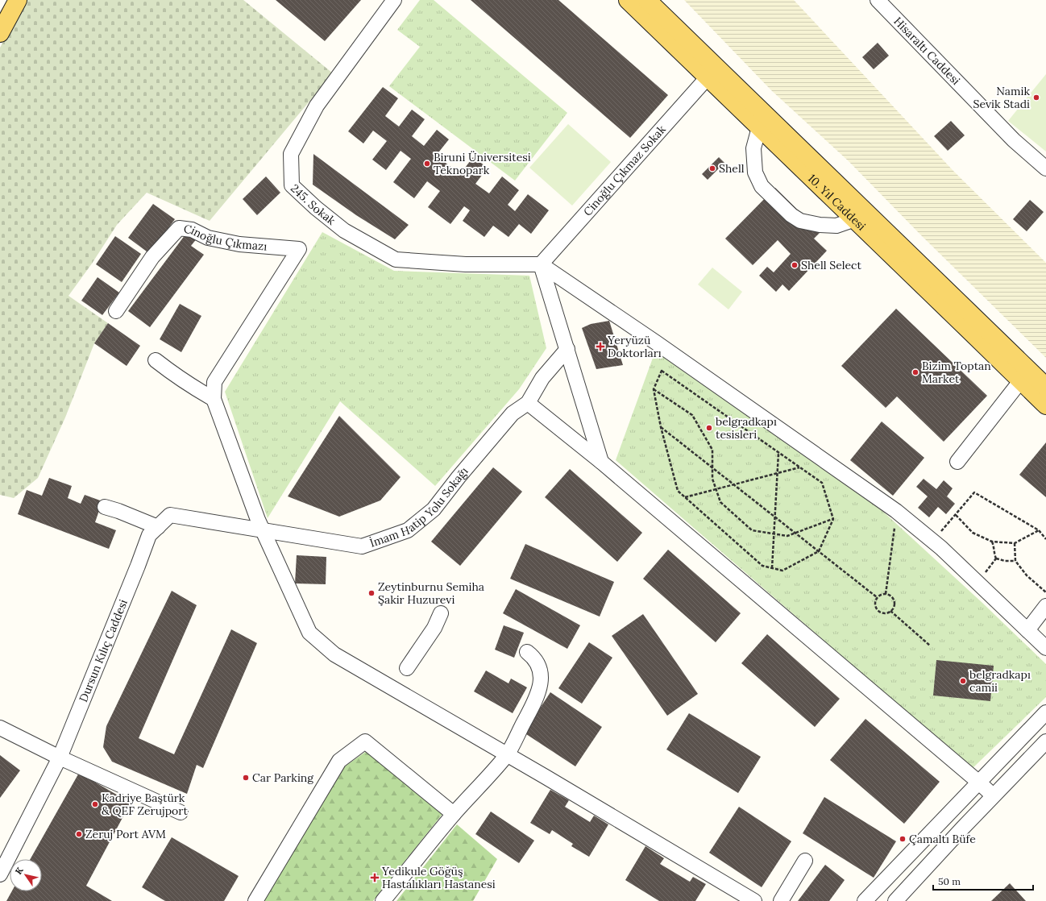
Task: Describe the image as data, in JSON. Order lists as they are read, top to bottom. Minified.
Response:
{"streets":{"main road":["10. Yıl Caddesi"],"street":["Hisaraltı Caddesi","Cinoğlu Çıkmaz Sokak","245. Sokak","Cinoğlu Çıkmazı","İmam Hatip Yolu Sokağı","Dursun Kılıç Caddesi"]},"crossings":[["Cinoğlu Çıkmaz Sokak","10. Yıl Caddesi"],["Cinoğlu Çıkmaz Sokak","245. Sokak"],["İmam Hatip Yolu Sokağı","Dursun Kılıç Caddesi"]],"places":{"other":["Namik Sevik Stadi","Biruni Üniversitesi Teknopark","Shell","Shell Select","Bizim Toptan Market","belgradkapı tesisleri","Zeytinburnu Semiha Şakir Huzurevi","belgradkapı camii","Car Parking","Kadriye Baştürk & QEF Zerujport","Zeruj Port AVM","Çamaltı Büfe"],"health":["Yeryüzü Doktorları","Yedikule Göğüş Hastalıkları Hastanesi"]},"scale_bar":"50 m","north":"top left"}
